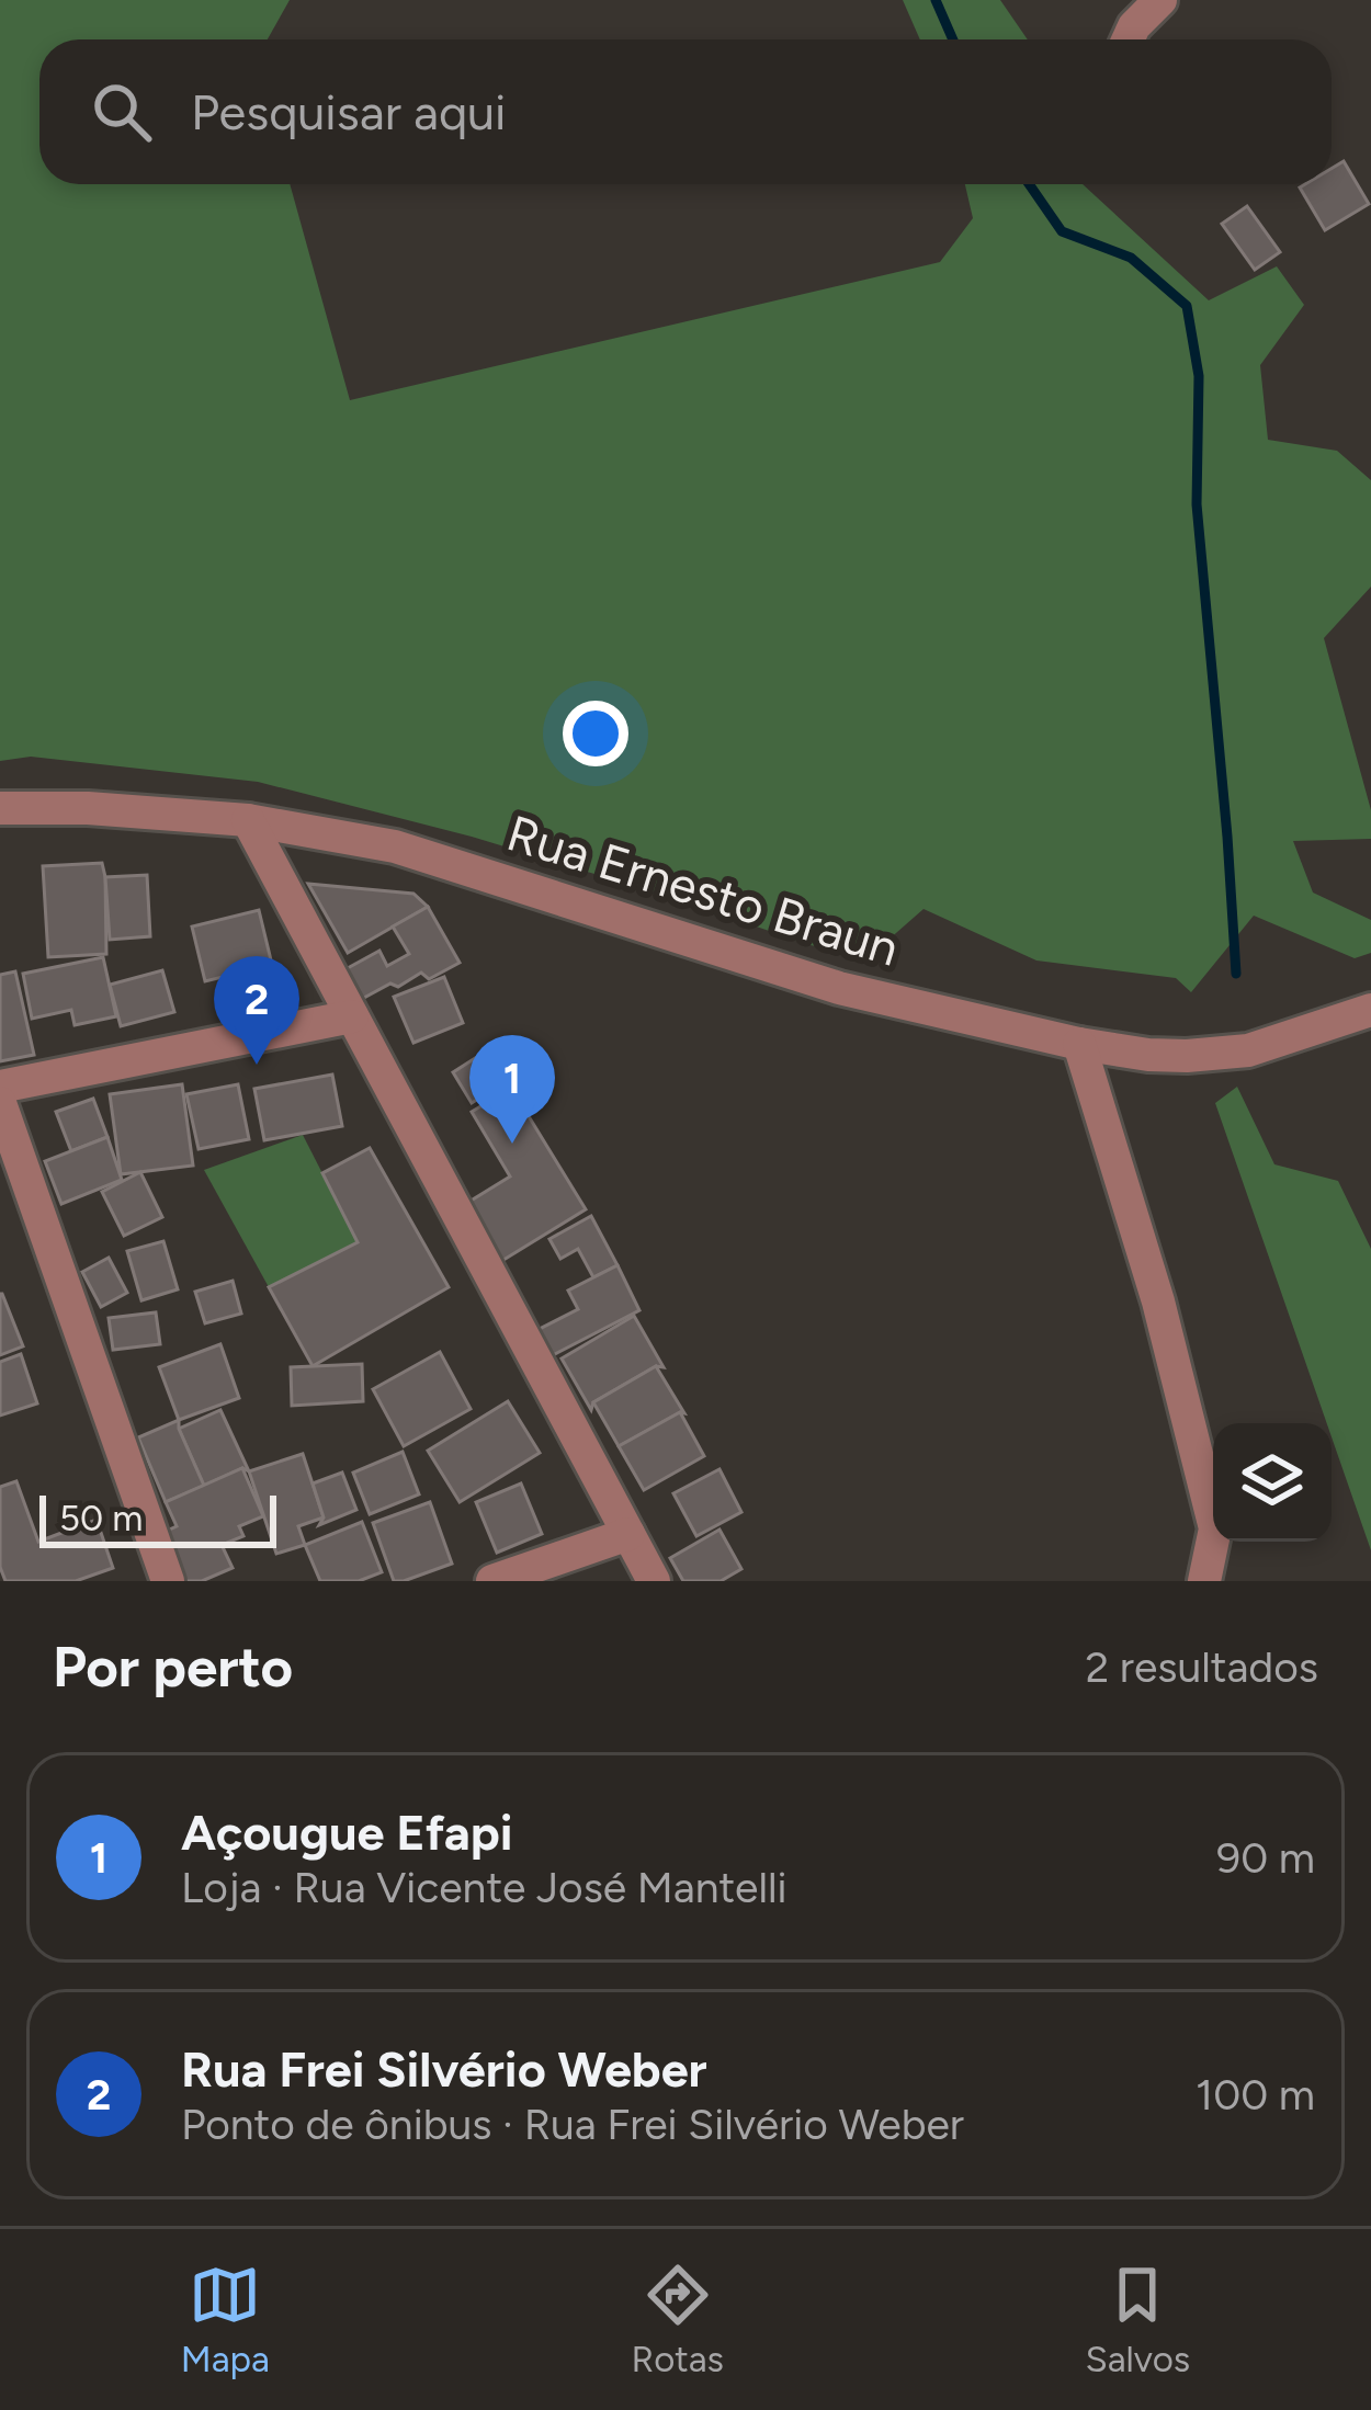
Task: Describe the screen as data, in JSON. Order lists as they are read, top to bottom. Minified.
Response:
{"streets":{"street":["Rua Ernesto Braun"]},"scale_bar":"50 m","page":{"search":"Pesquisar aqui","pins":["2","1"],"scale":"50 m","heading":["Por perto","2 resultados"],"list":[{"mark":"1","name":"Açougue Efapi","note":"Loja · Rua Vicente José Mantelli","value":"90 m"},{"mark":"2","name":"Rua Frei Silvério Weber","note":"Ponto de ônibus · Rua Frei Silvério Weber","value":"100 m"}],"nav":["Mapa","Rotas","Salvos"]}}
